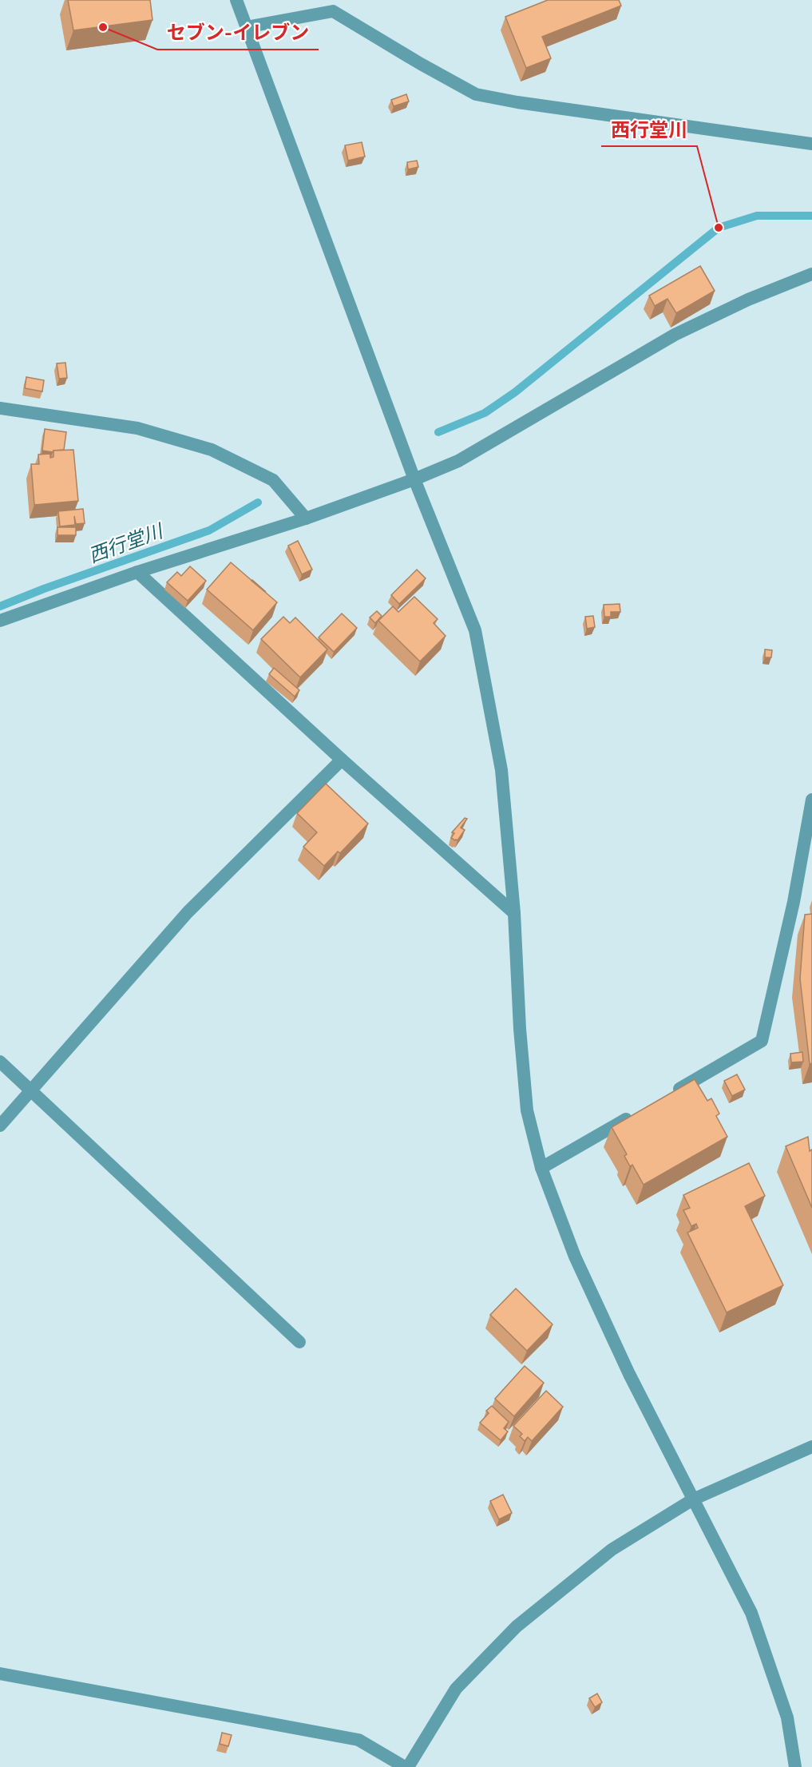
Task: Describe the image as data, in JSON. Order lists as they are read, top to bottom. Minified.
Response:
{"water":["西行堂川"],"places":["セブン-イレブン","西行堂川"]}
